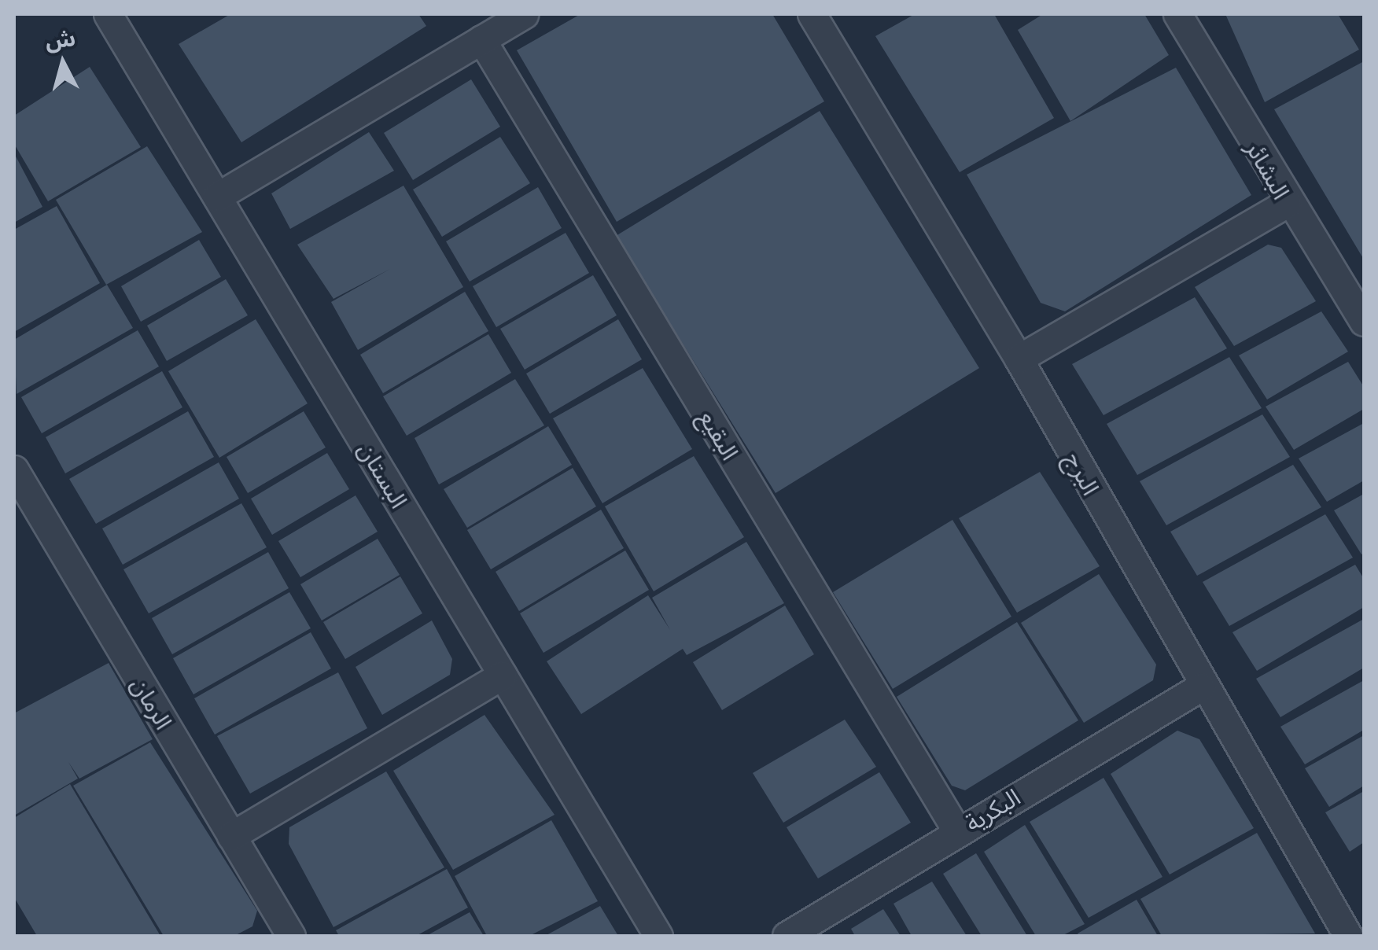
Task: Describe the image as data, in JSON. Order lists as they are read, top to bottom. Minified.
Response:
{"streets":{"street":["البشائر","البقيع","البرج","البستان","الرمان","البكرية"]},"crossings":[["البقيع","البكرية"],["البرج","البكرية"]],"north":"top"}
